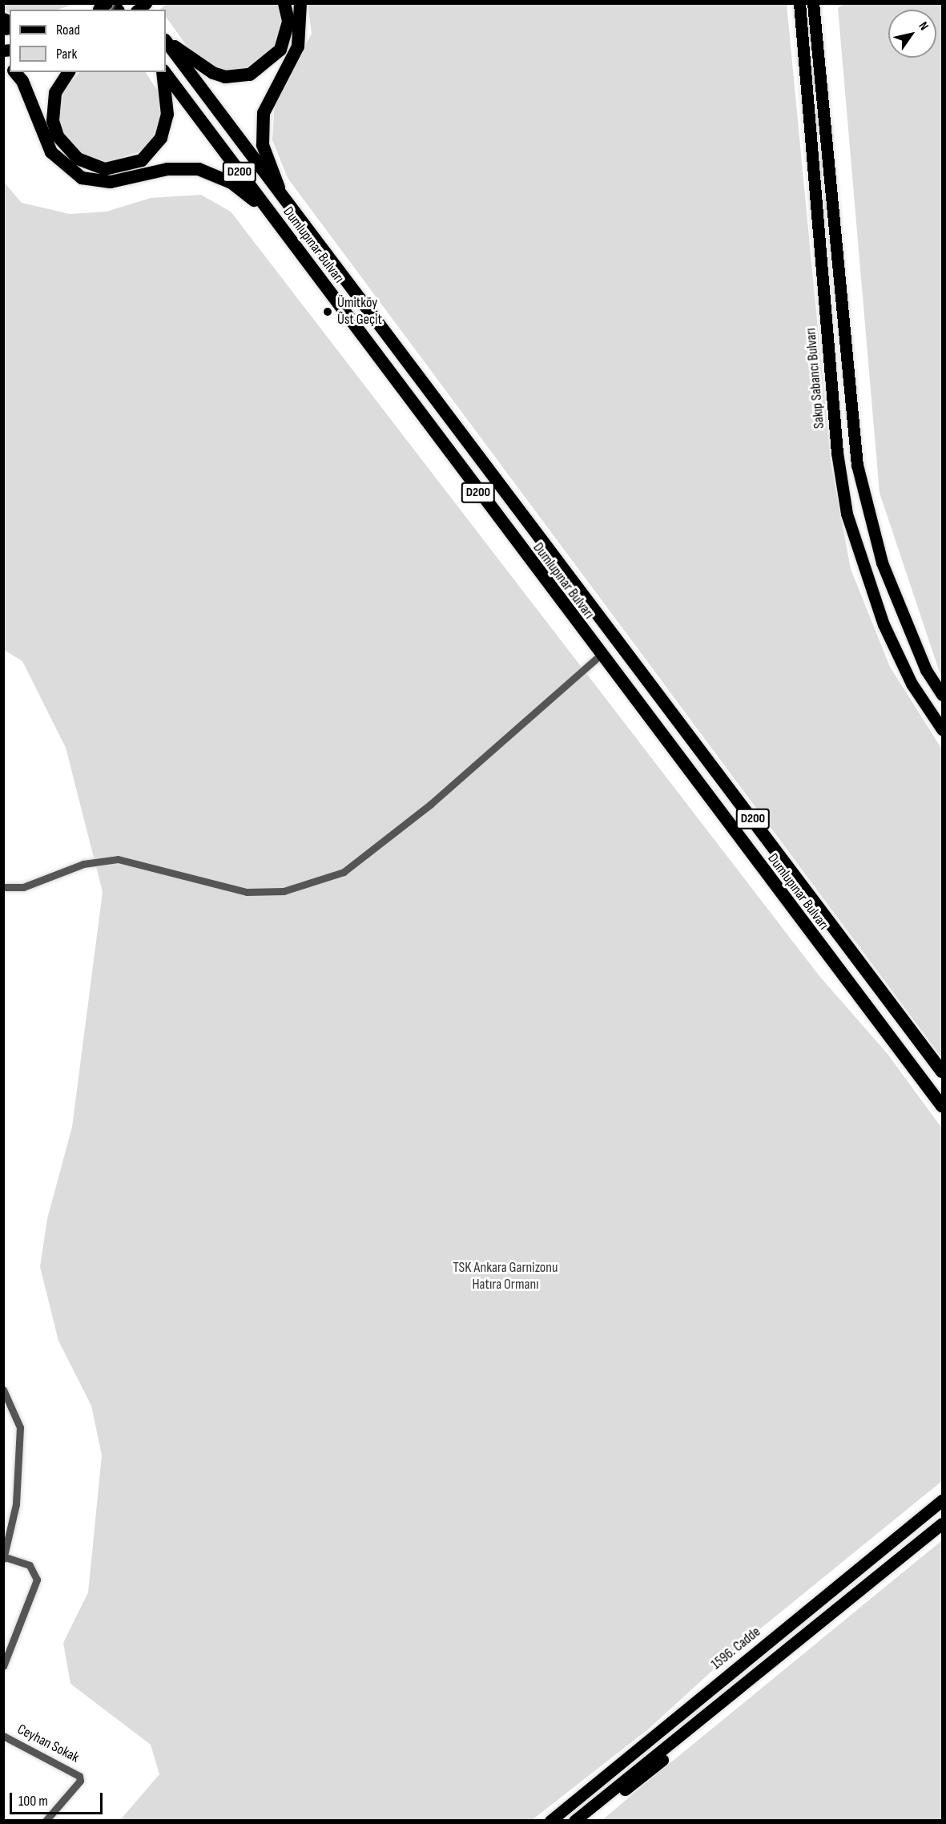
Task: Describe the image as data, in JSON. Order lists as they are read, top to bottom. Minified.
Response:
{"streets":{"highway":["D200","Dumlupınar Bulvarı"],"main road":["Sakıp Sabancı Bulvarı","1596. Cadde"],"street":["Ceyhan Sokak"]},"parks":["TSK Ankara Garnizonu Hatıra Ormanı"],"places":["Ümitköy Üst Geçit"],"legend":["Road","Park"],"scale_bar":"100 m","north":"top right"}
